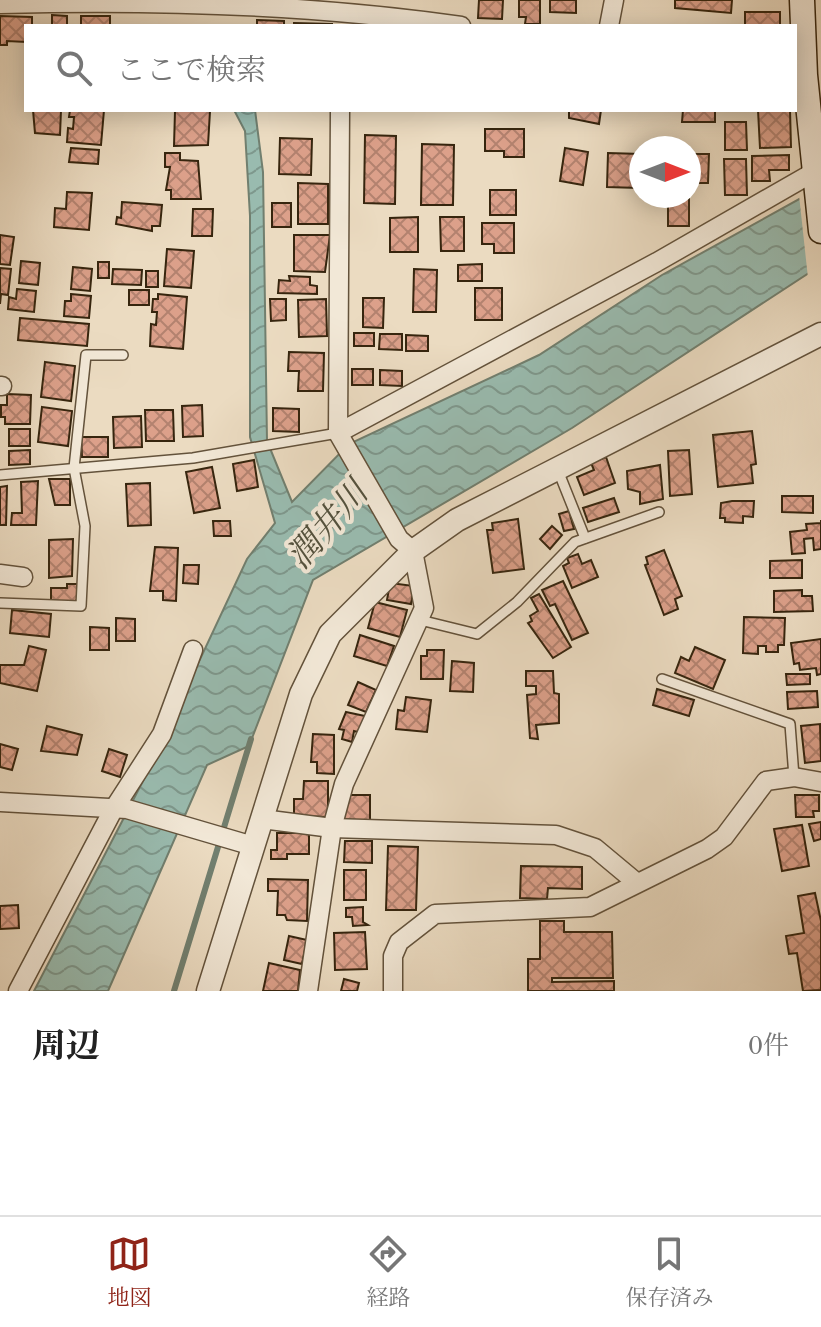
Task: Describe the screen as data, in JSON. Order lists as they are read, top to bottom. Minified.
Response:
{"water":["潤井川"],"north":"right","page":{"search":"ここで検索","heading":["周辺","0件"],"nav":["地図","経路","保存済み"]}}
